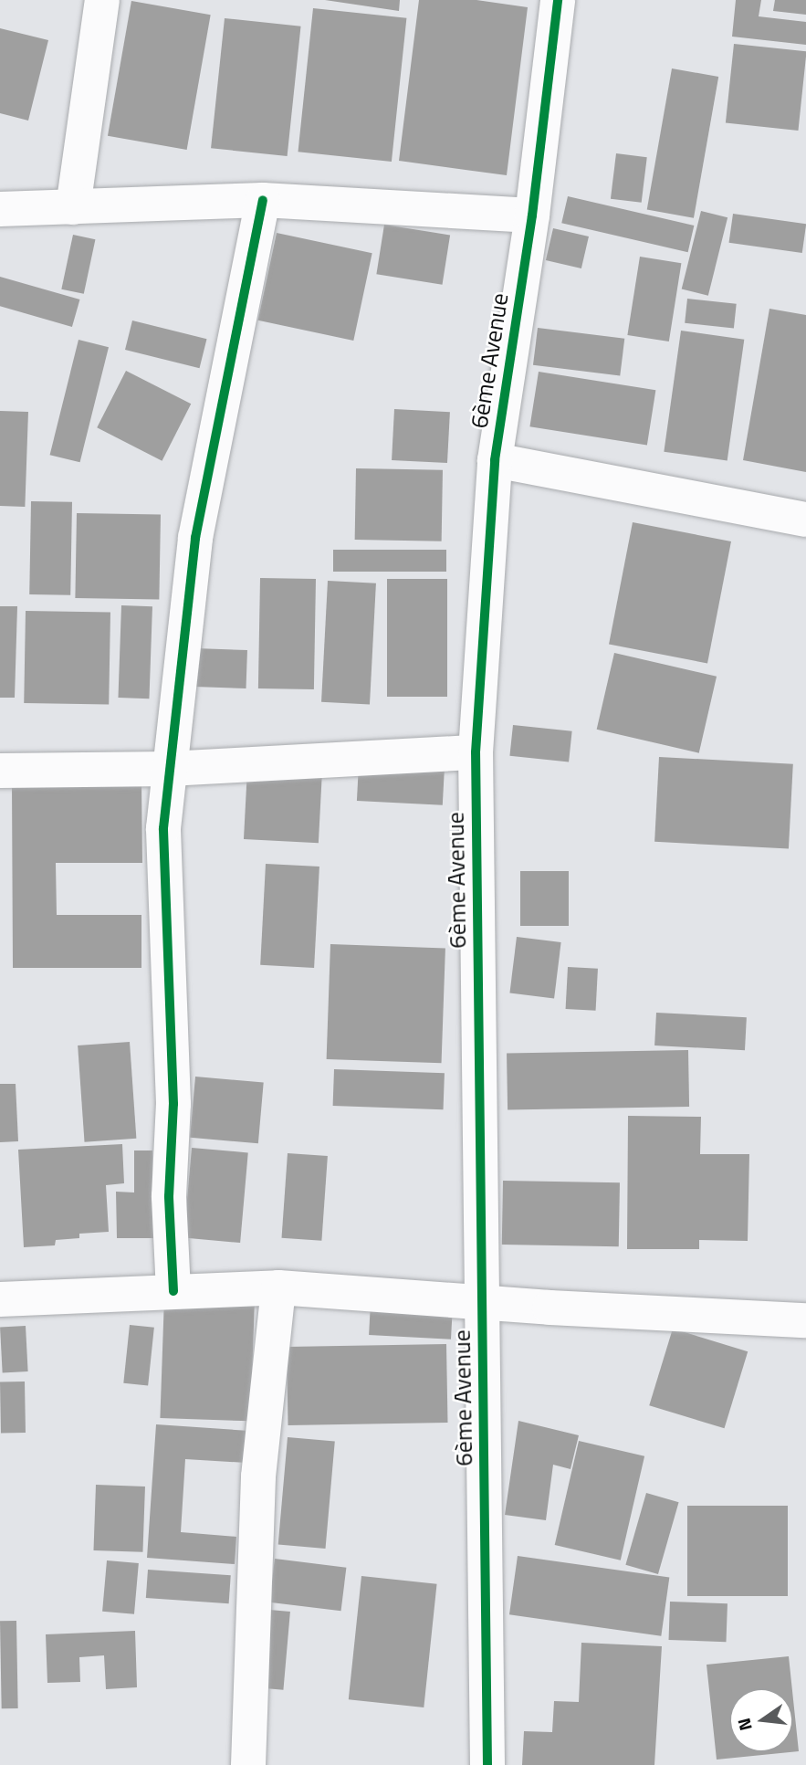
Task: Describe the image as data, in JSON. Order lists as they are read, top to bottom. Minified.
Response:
{"streets":{"street":["6ème Avenue"]},"north":"left"}
